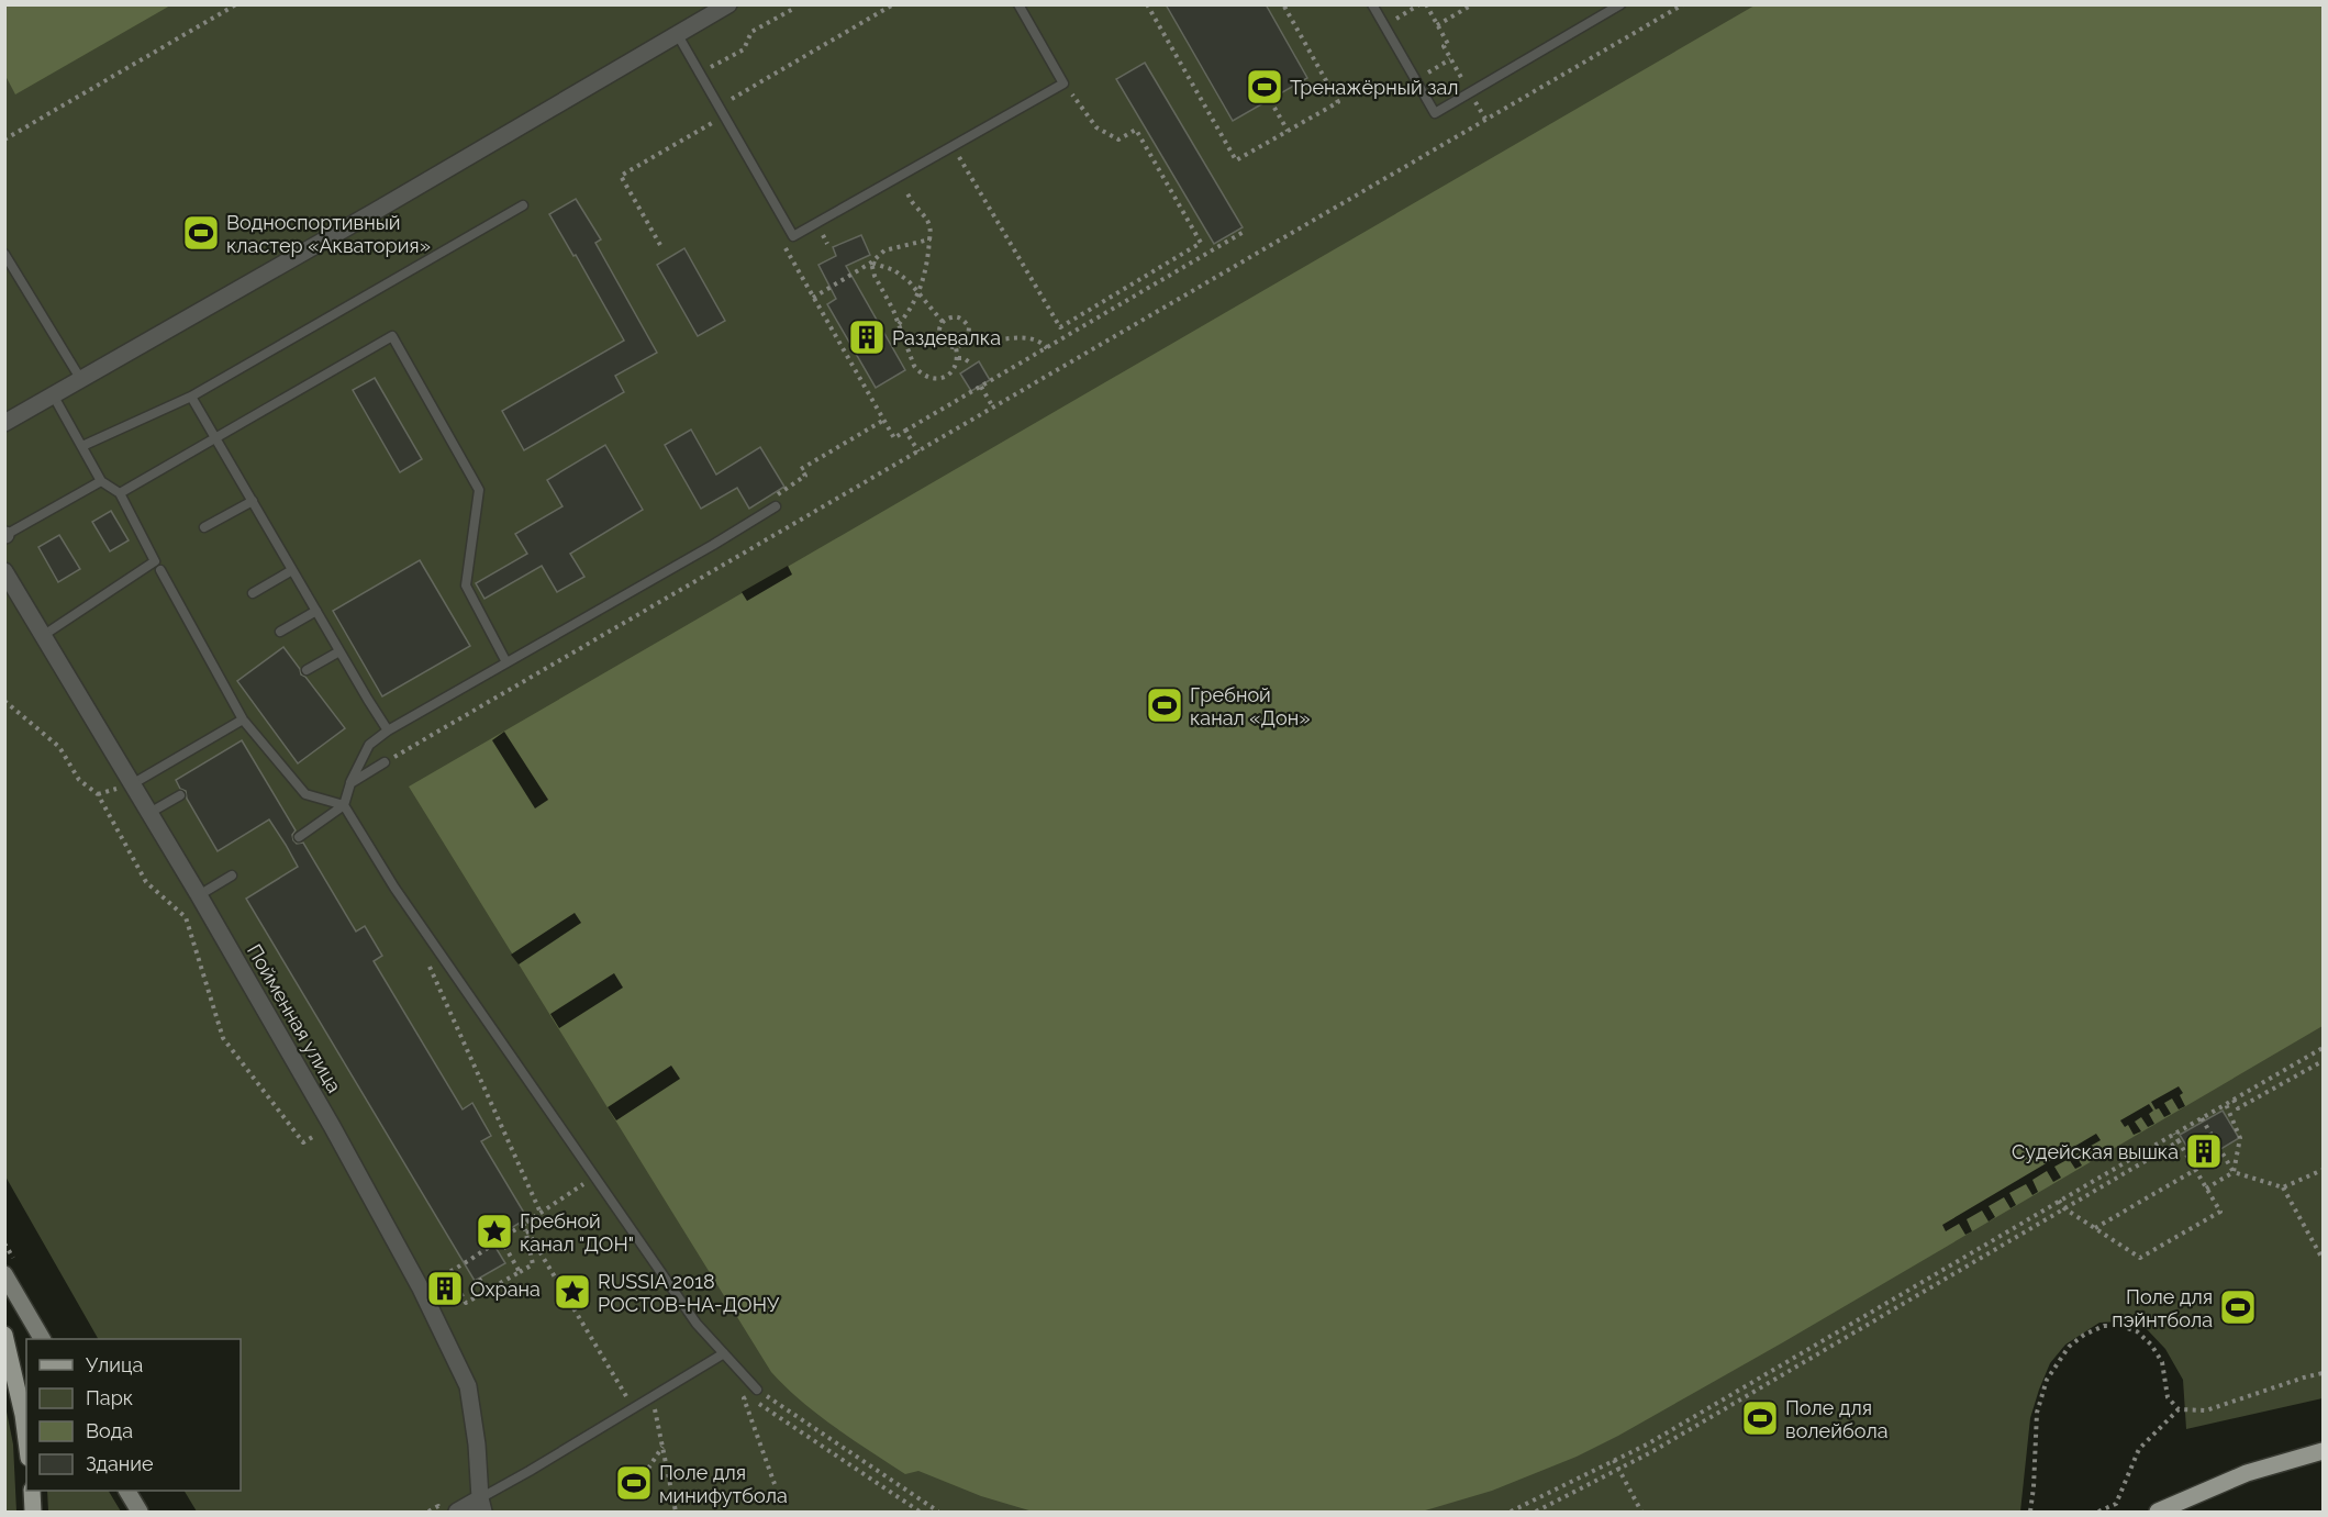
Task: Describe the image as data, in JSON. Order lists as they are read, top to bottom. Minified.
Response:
{"streets":{"street":["Пойменная улица"]},"places":{"sports":["Тренажёрный зал","Водноспортивный кластер «Акватория»","Гребной канал «Дон»","Поле для пэйнтбола","Поле для волейбола","Поле для минифутбола"],"building":["Раздевалка","Судейская вышка","Охрана"],"place":["Гребной канал \"ДОН\"","RUSSIA 2018 РОСТОВ-НА-ДОНУ"]},"legend":["Улица","Парк","Вода","Здание"]}
